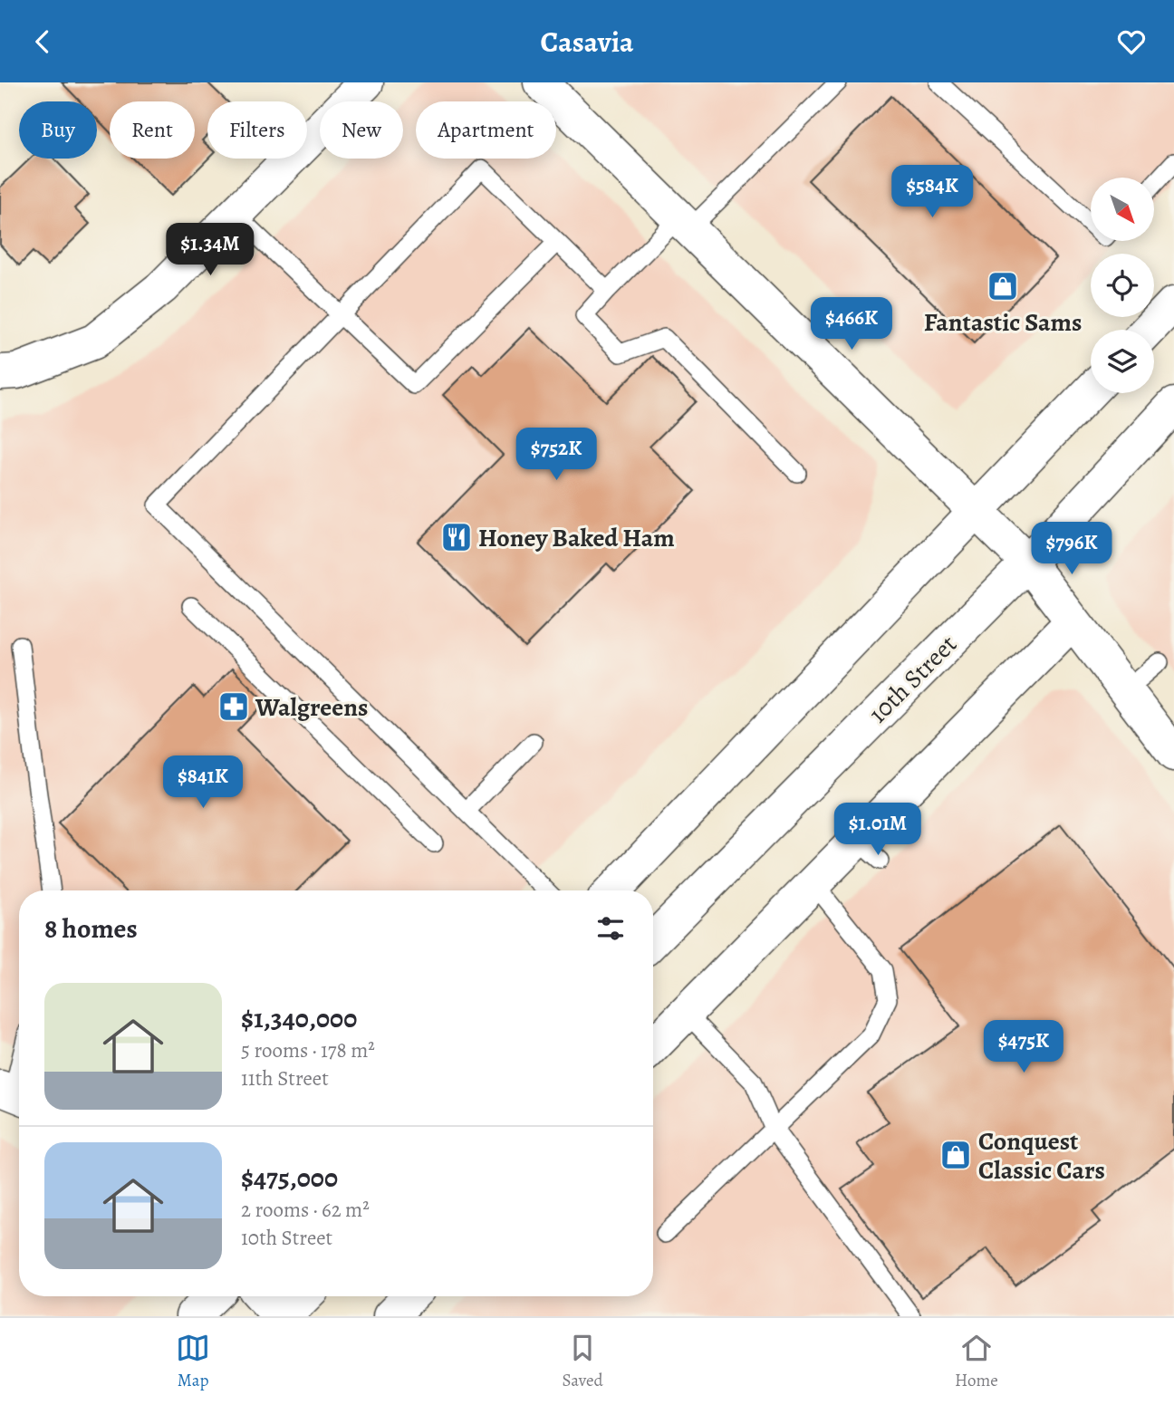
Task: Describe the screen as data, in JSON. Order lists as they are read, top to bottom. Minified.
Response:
{"streets":{"street":["10th Street"]},"places":{"shop":["Fantastic Sams","Conquest Classic Cars"],"restaurant":["Honey Baked Ham"],"pharmacy":["Walgreens"]},"north":"bottom right","page":{"header":"Casavia","chip":["Buy","Rent","Filters","New","Apartment"],"price":["$584K","$1.34M","$466K","$752K","$796K","$841K","$1.01M","$475K"],"heading":"8 homes","list":[{"name":"$1,340,000","note":"5 rooms · 178 m² · 11th Street"},{"name":"$475,000","note":"2 rooms · 62 m² · 10th Street"}],"tabs":["Map","Saved","Home"]}}
